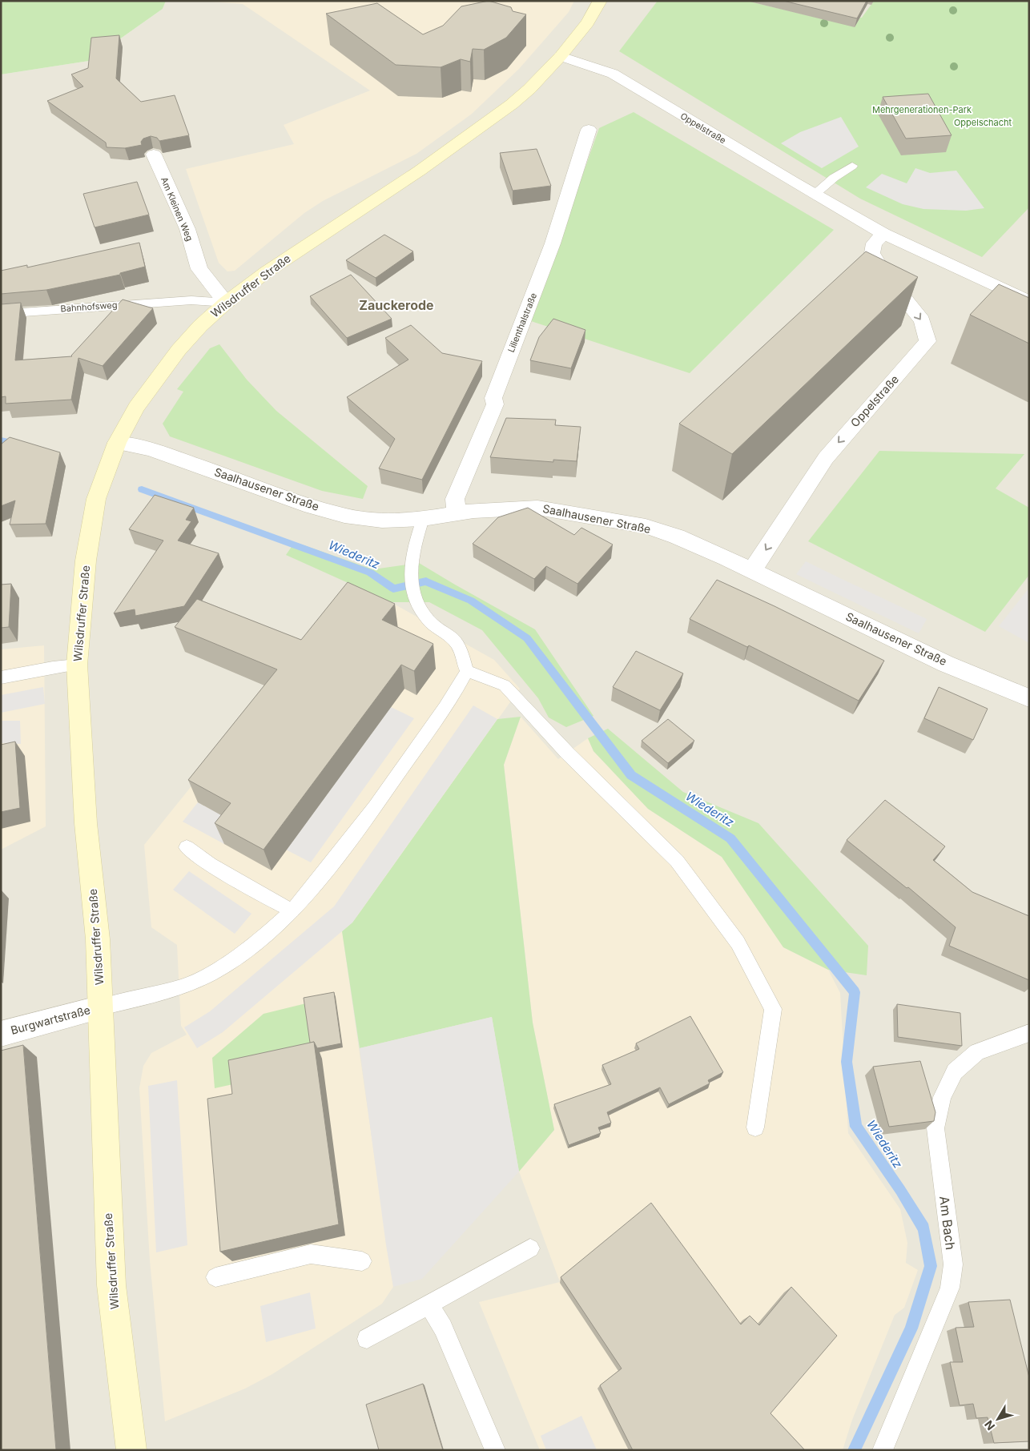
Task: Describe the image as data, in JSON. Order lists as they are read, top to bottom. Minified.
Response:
{"streets":{"main road":["Wilsdruffer Straße"],"street":["Oppelstraße","Am Kleinen Weg","Lilienthalstraße","Saalhausener Straße","Burgwartstraße"],"lane":["Bahnhofsweg","Am Bach"]},"crossings":[["Oppelstraße","Wilsdruffer Straße"],["Oppelstraße","Saalhausener Straße"],["Am Kleinen Weg","Wilsdruffer Straße"],["Am Kleinen Weg","Bahnhofsweg"],["Wilsdruffer Straße","Bahnhofsweg"],["Wilsdruffer Straße","Saalhausener Straße"],["Wilsdruffer Straße","Burgwartstraße"],["Lilienthalstraße","Saalhausener Straße"]],"one_way":["Oppelstraße"],"districts":["Zauckerode"],"water":["Wiederitz"],"parks":["Mehrgenerationen-Park","Oppelschacht"],"north":"bottom left"}
